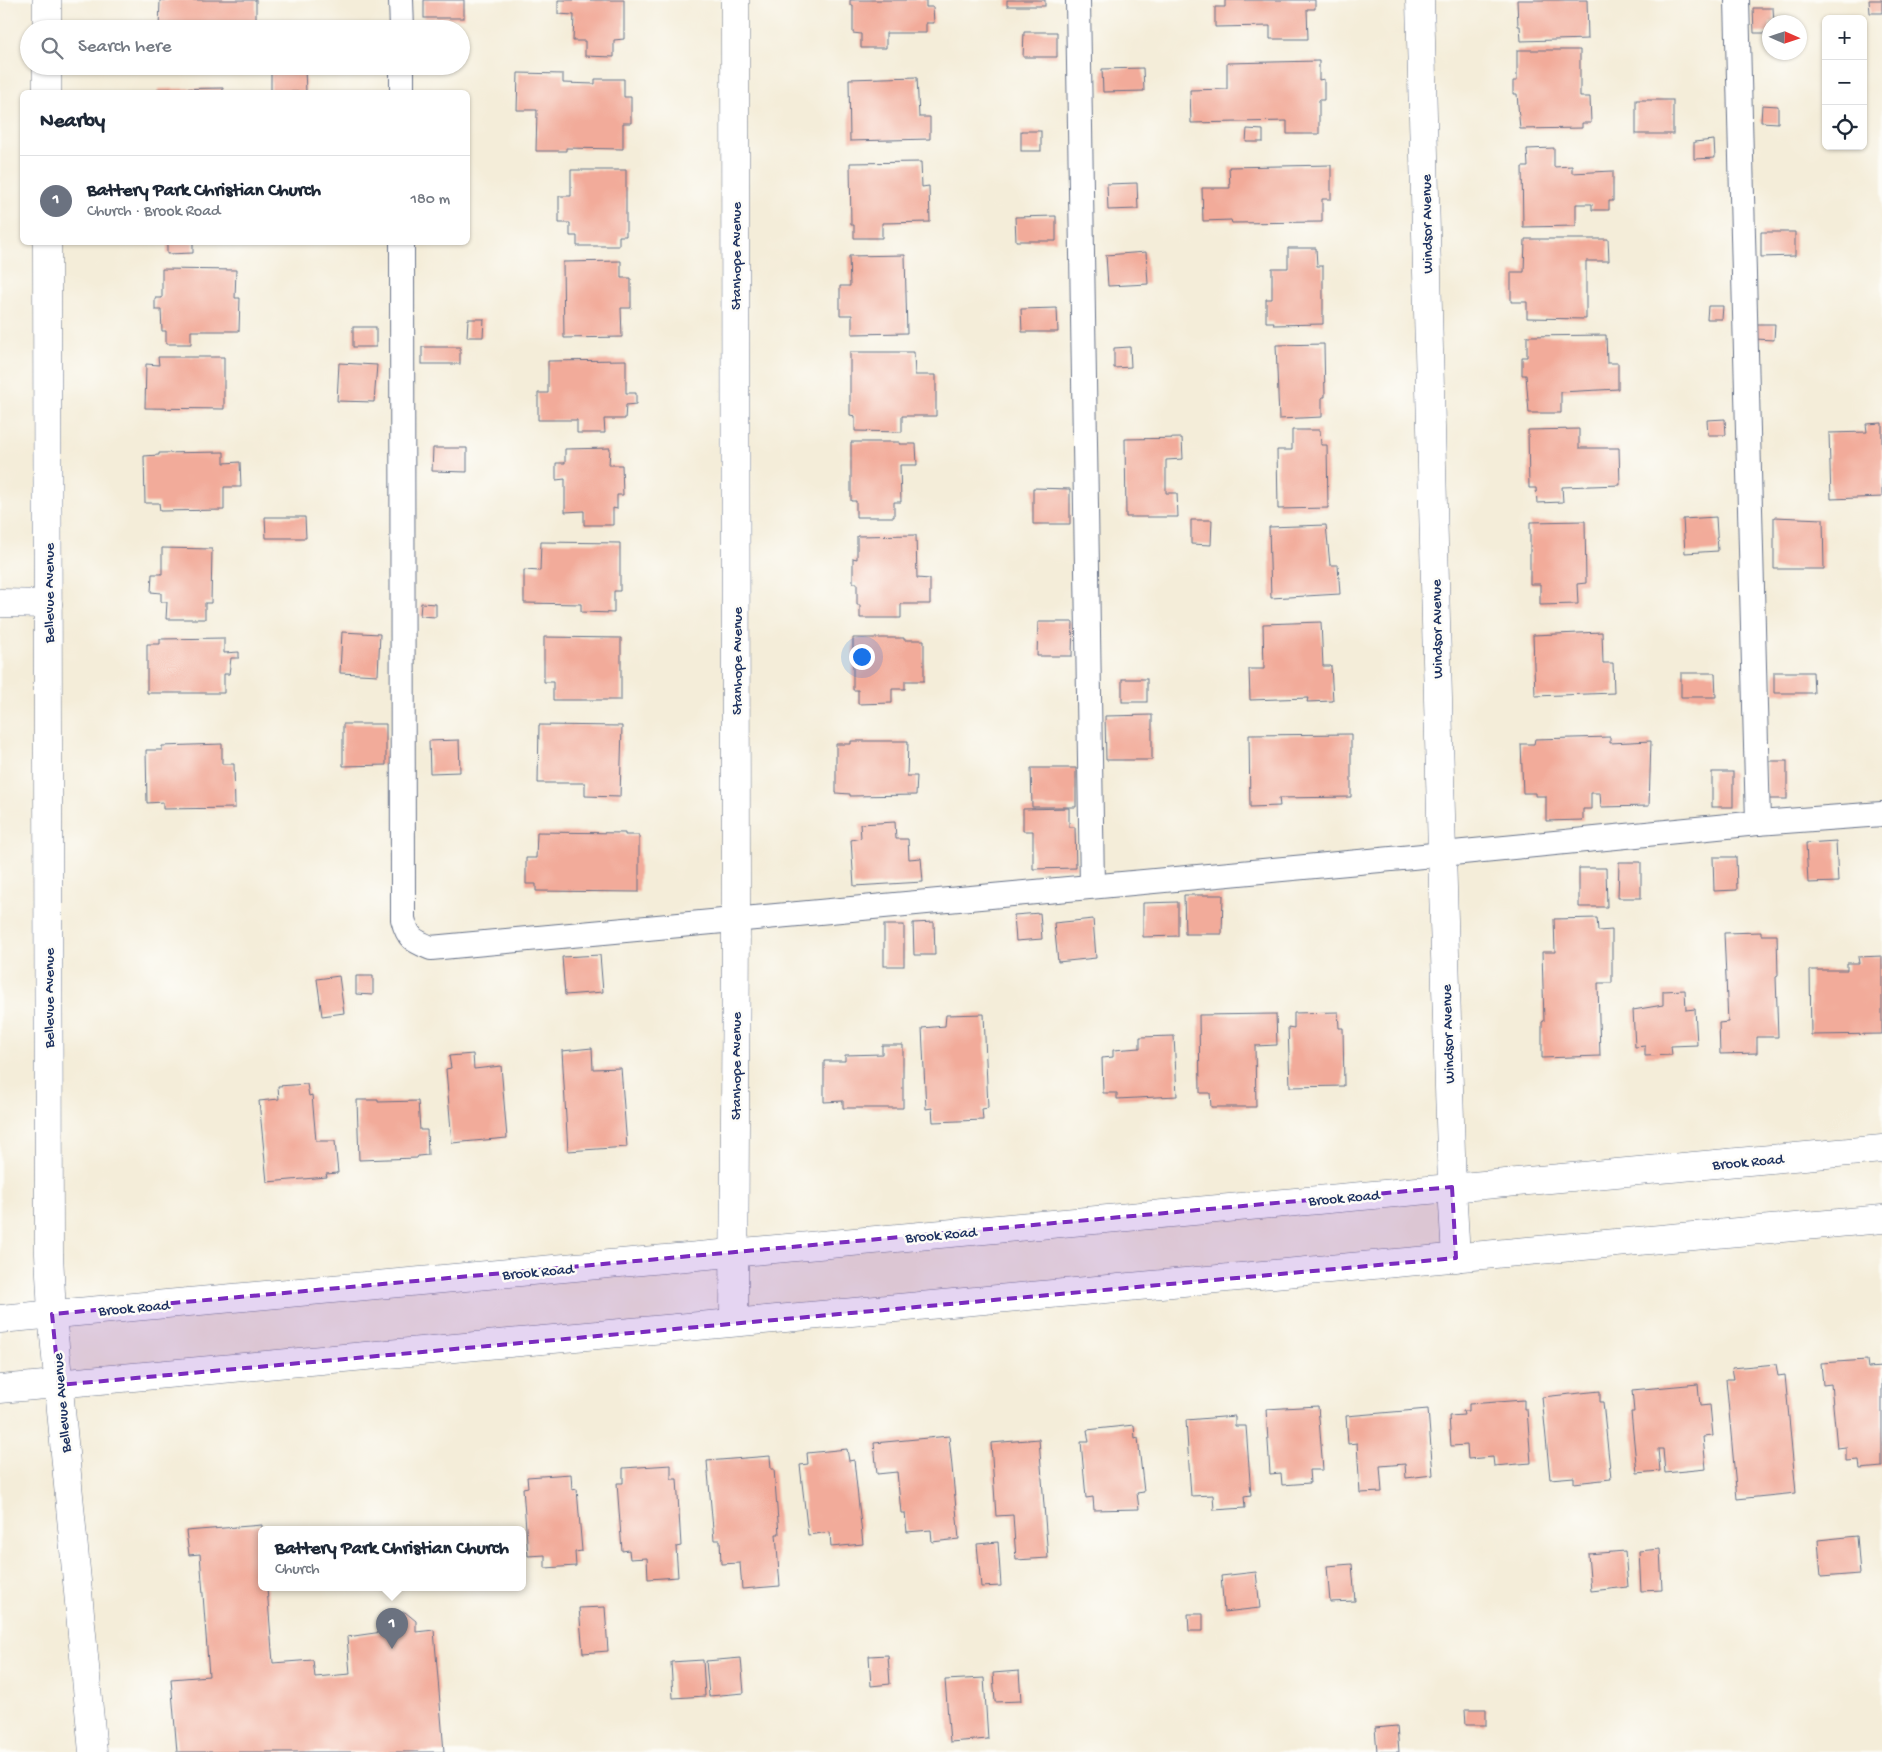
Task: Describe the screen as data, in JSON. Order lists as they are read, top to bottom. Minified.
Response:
{"streets":{"street":["Windsor Avenue","Stanhope Avenue","Bellevue Avenue","Brook Road"]},"crossings":[["Windsor Avenue","Brook Road"],["Stanhope Avenue","Brook Road"],["Bellevue Avenue","Brook Road"]],"north":"right","page":{"map_buttons":["+","−"],"search":"Search here","heading":"Nearby","list":[{"mark":"1","name":"Battery Park Christian Church","note":"Church · Brook Road","value":"180 m"}],"popup":["Battery Park Christian Church","Church"],"pins":"1"}}
